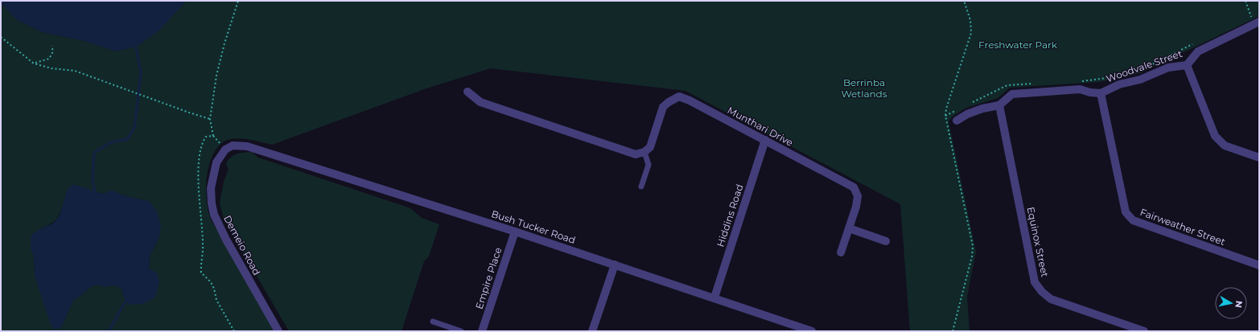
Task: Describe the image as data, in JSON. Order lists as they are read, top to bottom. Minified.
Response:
{"streets":{"street":["Woodvale Street","Munthari Drive","Hiddins Road","Bush Tucker Road","Fairweather Street","Equinox Street","Demeio Road","Empire Place"]},"crossings":[["Woodvale Street","Fairweather Street"],["Woodvale Street","Equinox Street"],["Munthari Drive","Hiddins Road"],["Hiddins Road","Bush Tucker Road"],["Bush Tucker Road","Demeio Road"],["Bush Tucker Road","Empire Place"]],"parks":["Freshwater Park","Berrinba Wetlands"],"north":"right"}
